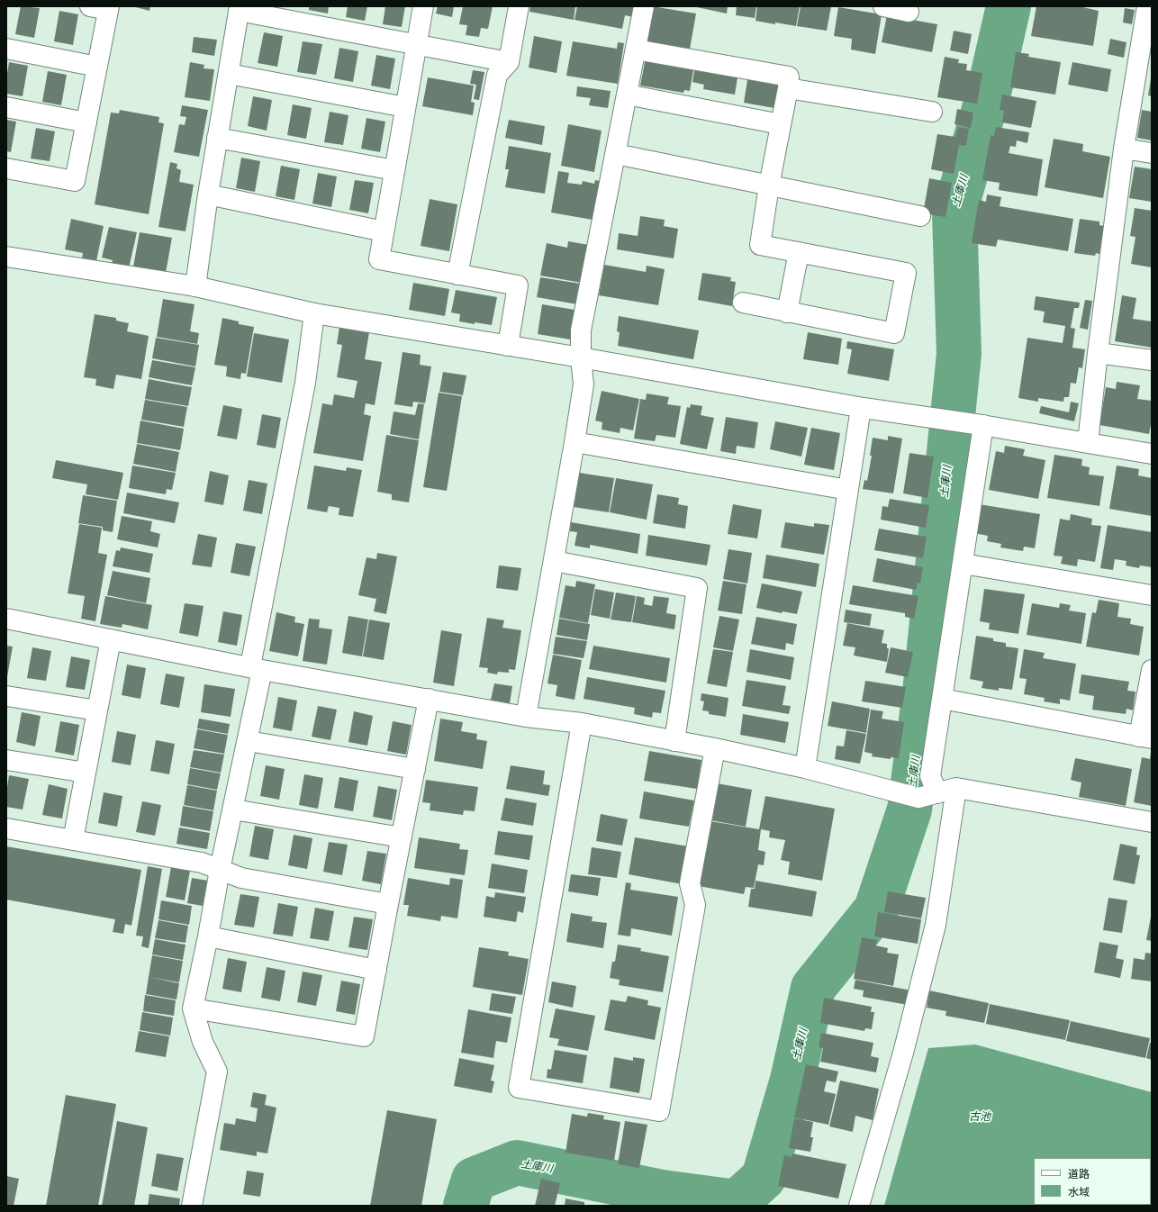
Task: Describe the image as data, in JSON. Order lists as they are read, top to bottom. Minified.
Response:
{"water":["土庫川","古池"],"legend":["道路","水域"]}
